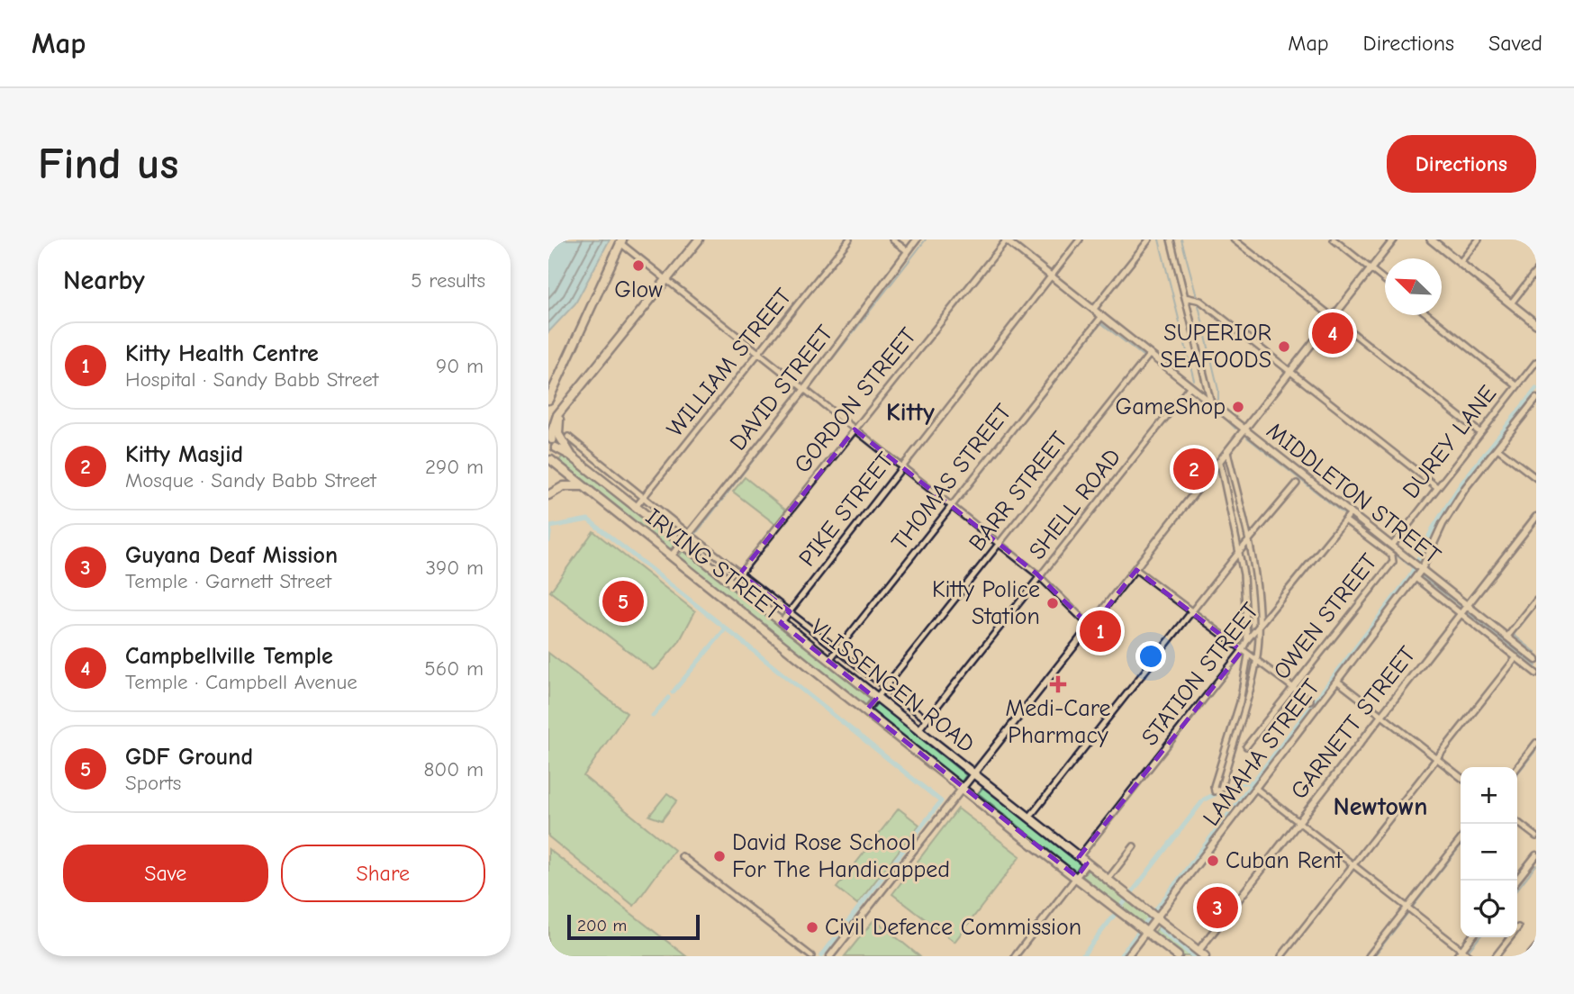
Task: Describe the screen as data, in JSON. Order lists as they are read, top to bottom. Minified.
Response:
{"streets":{"main road":["IRVING STREET","VLISSENGEN ROAD"],"street":["WILLIAM STREET","DAVID STREET","GORDON STREET","DUREY LANE","THOMAS STREET","BARR STREET","MIDDLETON STREET","SHELL ROAD","PIKE STREET","OWEN STREET","STATION STREET","GARNETT STREET","LAMAHA STREET"]},"crossings":[["WILLIAM STREET","VLISSENGEN ROAD"],["DAVID STREET","IRVING STREET"],["DAVID STREET","VLISSENGEN ROAD"],["GORDON STREET","VLISSENGEN ROAD"],["DUREY LANE","MIDDLETON STREET"],["THOMAS STREET","VLISSENGEN ROAD"],["BARR STREET","MIDDLETON STREET"],["BARR STREET","IRVING STREET"],["BARR STREET","VLISSENGEN ROAD"],["MIDDLETON STREET","SHELL ROAD"],["MIDDLETON STREET","STATION STREET"],["MIDDLETON STREET","GARNETT STREET"],["MIDDLETON STREET","LAMAHA STREET"],["SHELL ROAD","VLISSENGEN ROAD"],["PIKE STREET","VLISSENGEN ROAD"],["IRVING STREET","LAMAHA STREET"],["OWEN STREET","STATION STREET"],["STATION STREET","VLISSENGEN ROAD"],["VLISSENGEN ROAD","GARNETT STREET"],["VLISSENGEN ROAD","LAMAHA STREET"]],"districts":["Kitty","Newtown"],"places":{"other":["Glow","SUPERIOR SEAFOODS","GameShop","Kitty Police Station","David Rose School For The Handicapped","Cuban Rent","Civil Defence Commission"],"health":["Medi-Care Pharmacy"]},"scale_bar":"200 m","north":"top left","page":{"header":"Map","nav":["Map","Directions","Saved"],"buttons":["Directions",["Save","Share"]],"title":"Find us","heading":["Nearby","5 results"],"pins":["4","2","5","1","3"],"list":[{"mark":"1","name":"Kitty Health Centre","note":"Hospital · Sandy Babb Street","value":"90 m"},{"mark":"2","name":"Kitty Masjid","note":"Mosque · Sandy Babb Street","value":"290 m"},{"mark":"3","name":"Guyana Deaf Mission","note":"Temple · Garnett Street","value":"390 m"},{"mark":"4","name":"Campbellville Temple","note":"Temple · Campbell Avenue","value":"560 m"},{"mark":"5","name":"GDF Ground","note":"Sports","value":"800 m"}],"map_buttons":["+","−"],"scale":"200 m"}}
